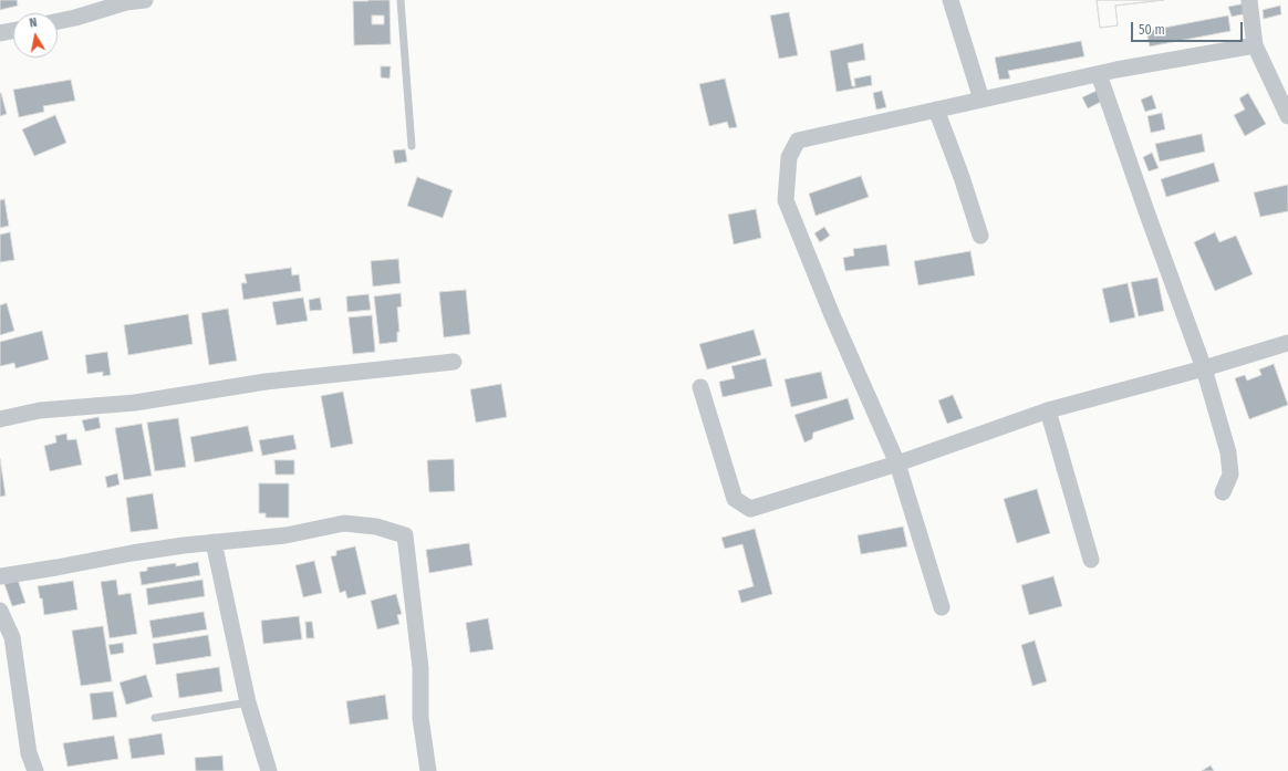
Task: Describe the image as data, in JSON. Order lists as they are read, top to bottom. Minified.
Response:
{"scale_bar":"50 m","north":"top"}
